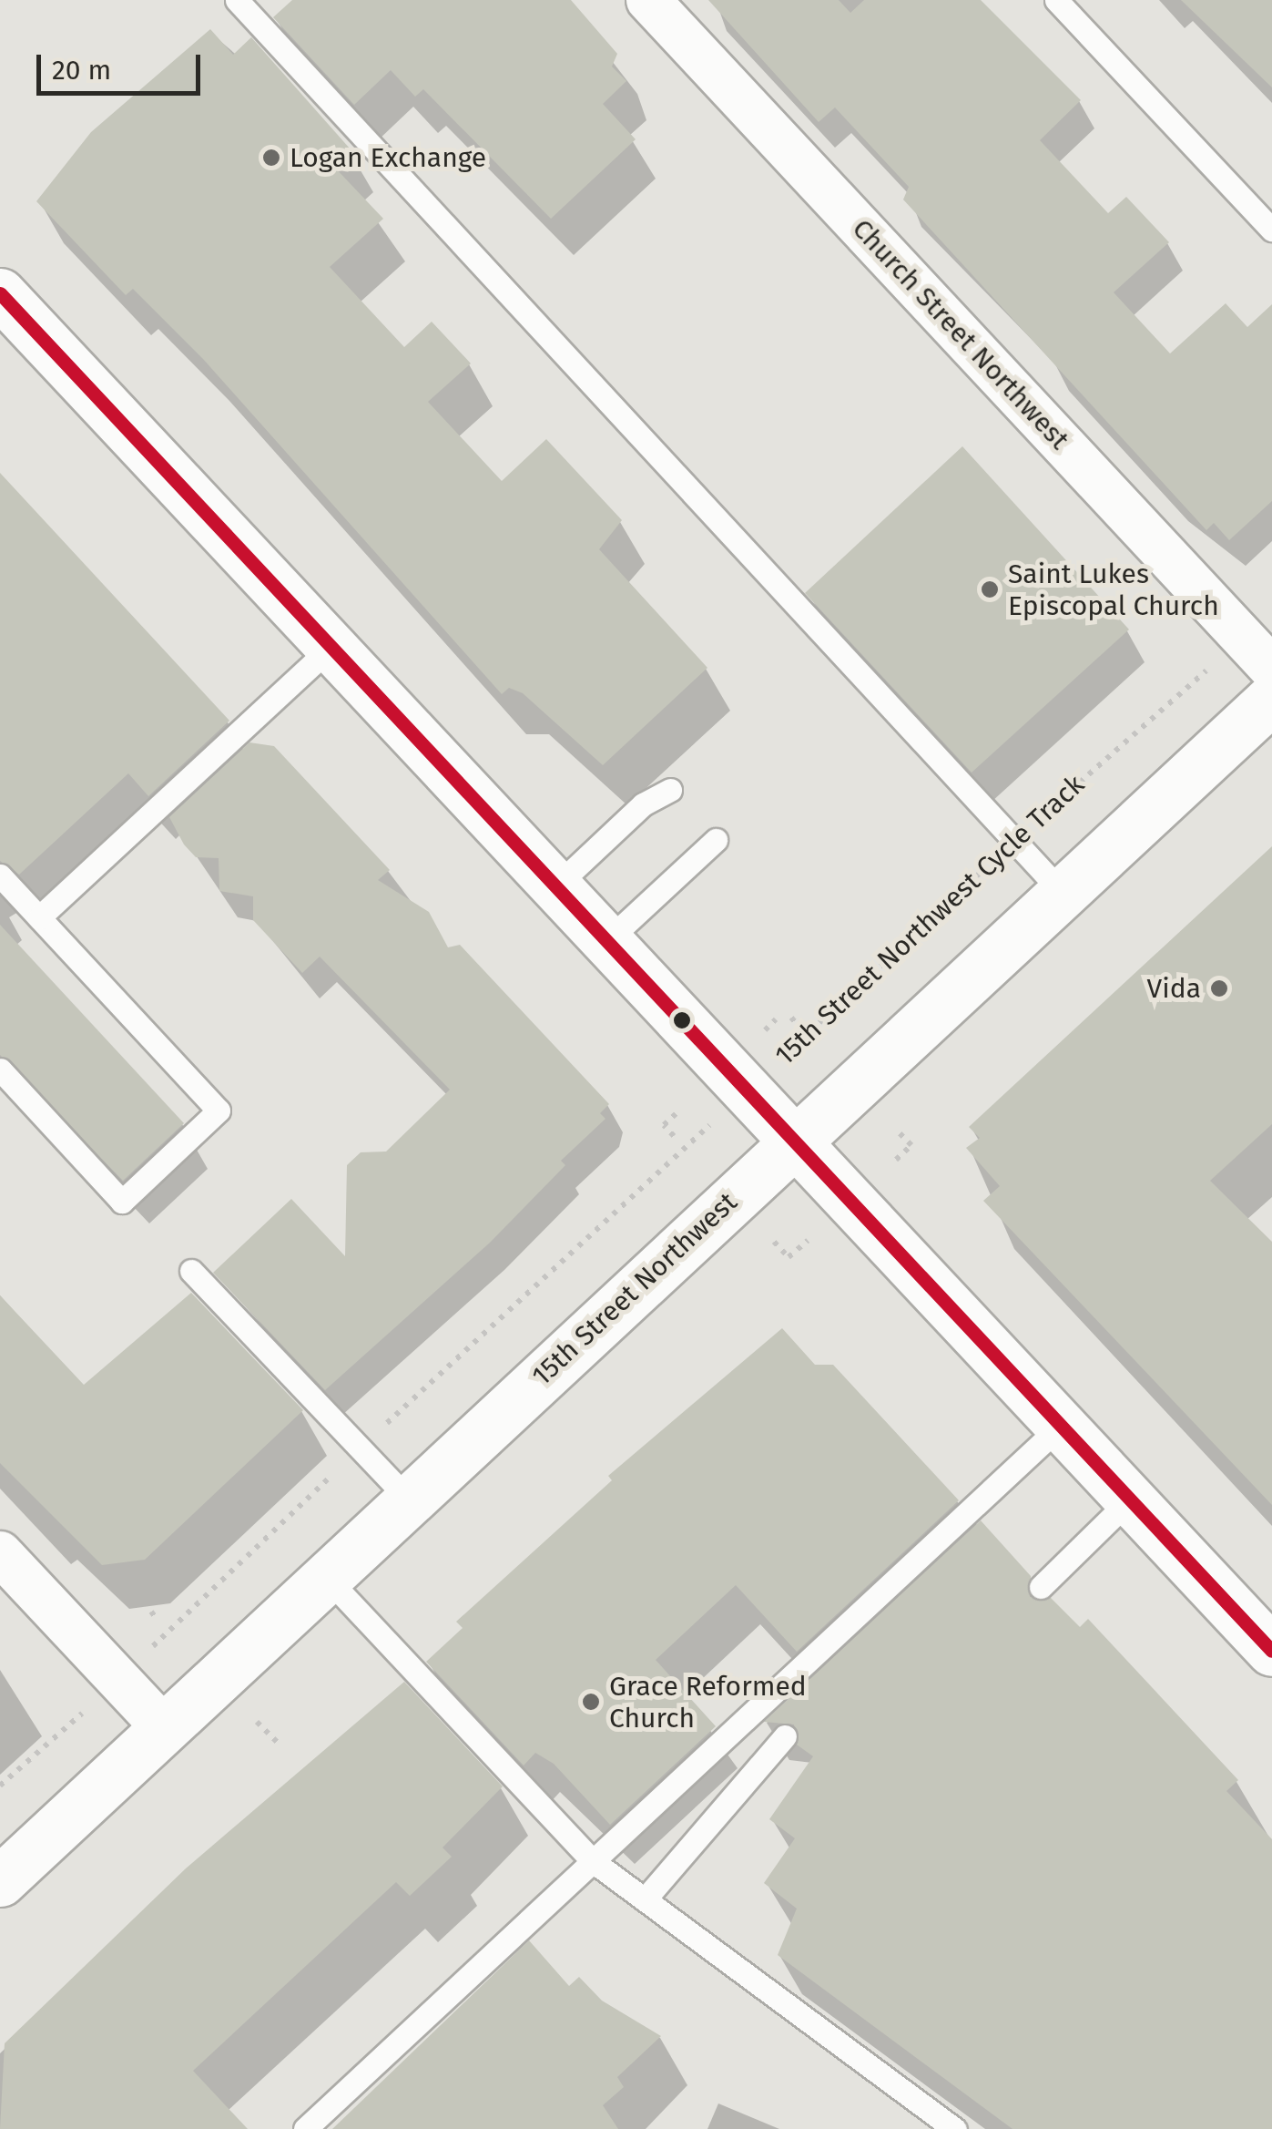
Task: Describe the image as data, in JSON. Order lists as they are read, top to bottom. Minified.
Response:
{"streets":{"main road":["15th Street Northwest"],"street":["Church Street Northwest"],"path":["15th Street Northwest Cycle Track"]},"crossings":[["Church Street Northwest","15th Street Northwest Cycle Track"]],"places":["Logan Exchange","Saint Lukes Episcopal Church","Vida","Grace Reformed Church"],"scale_bar":"20 m"}
